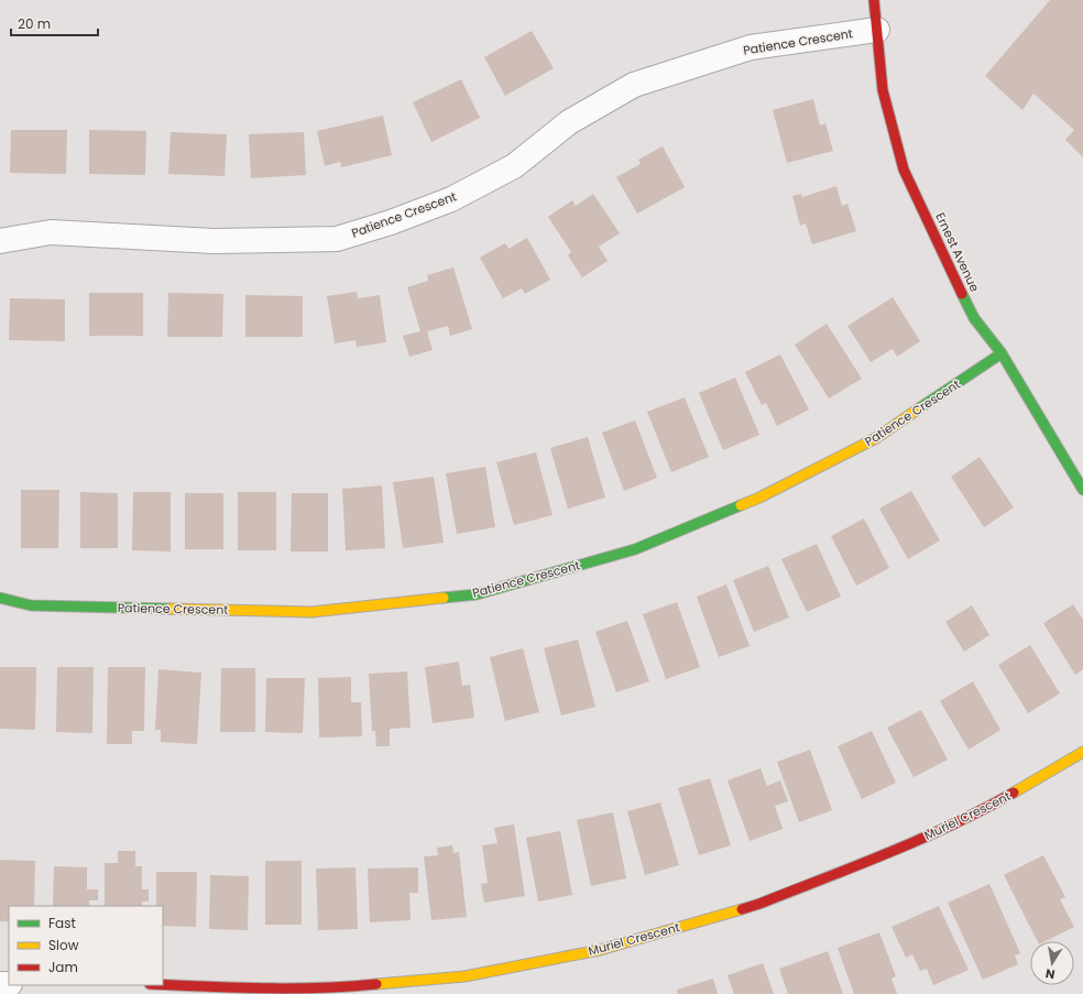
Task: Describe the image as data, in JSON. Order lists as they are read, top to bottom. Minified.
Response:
{"streets":{"street":["Patience Crescent","Ernest Avenue","Muriel Crescent"]},"crossings":[["Patience Crescent","Ernest Avenue"]],"legend":["Fast","Slow","Jam"],"scale_bar":"20 m","north":"bottom"}
